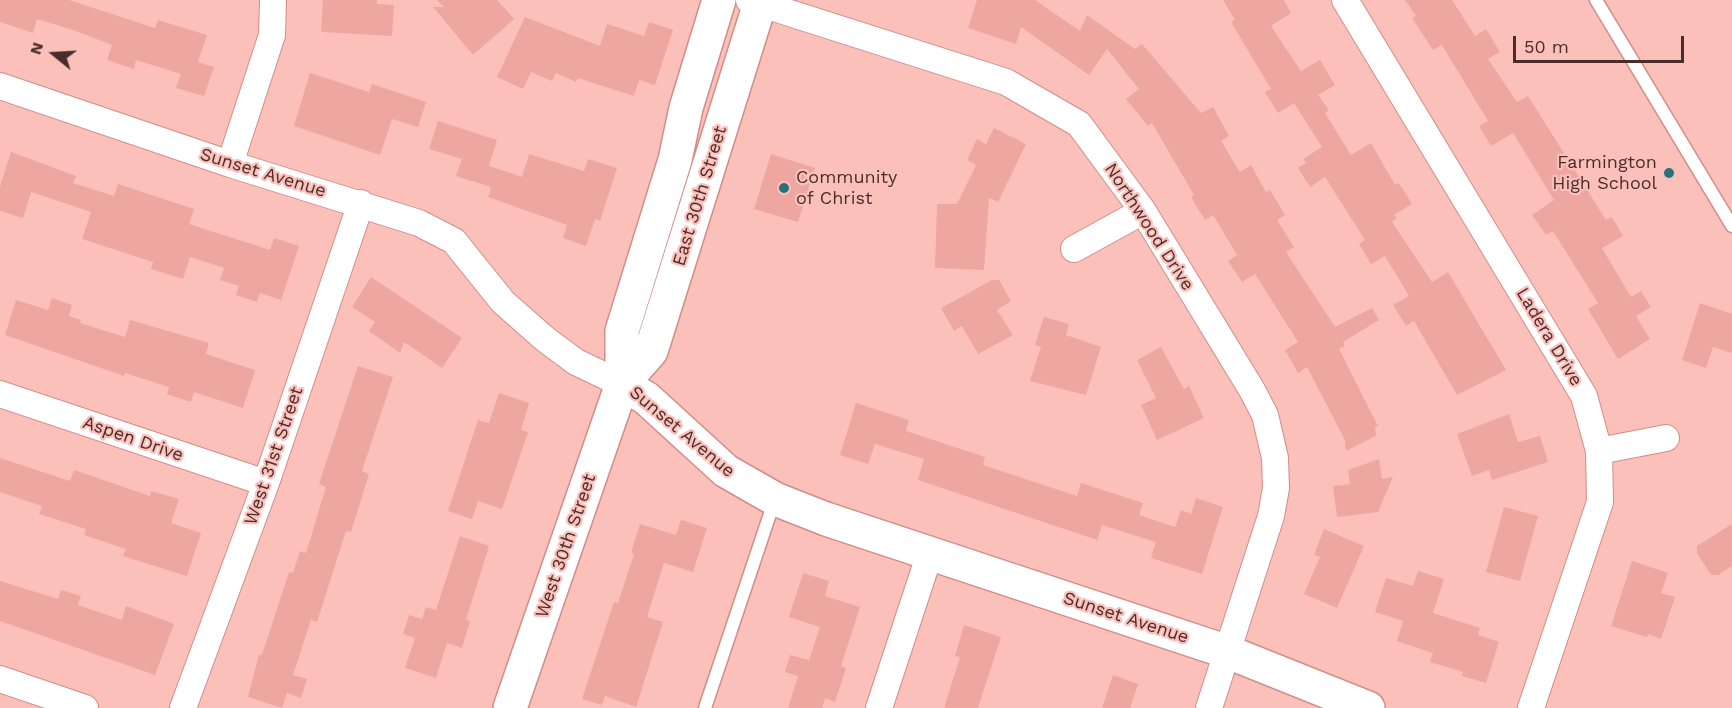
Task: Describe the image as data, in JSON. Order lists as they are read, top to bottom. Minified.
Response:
{"streets":{"main road":["Sunset Avenue","East 30th Street","West 30th Street"],"street":["Northwood Drive","Ladera Drive","Aspen Drive","West 31st Street"]},"crossings":[["Sunset Avenue","East 30th Street"],["Sunset Avenue","Northwood Drive"],["Sunset Avenue","West 31st Street"],["Sunset Avenue","West 30th Street"],["East 30th Street","Northwood Drive"],["East 30th Street","West 30th Street"],["Aspen Drive","West 31st Street"]],"places":["Farmington High School","Community of Christ"],"scale_bar":"50 m","north":"left"}
